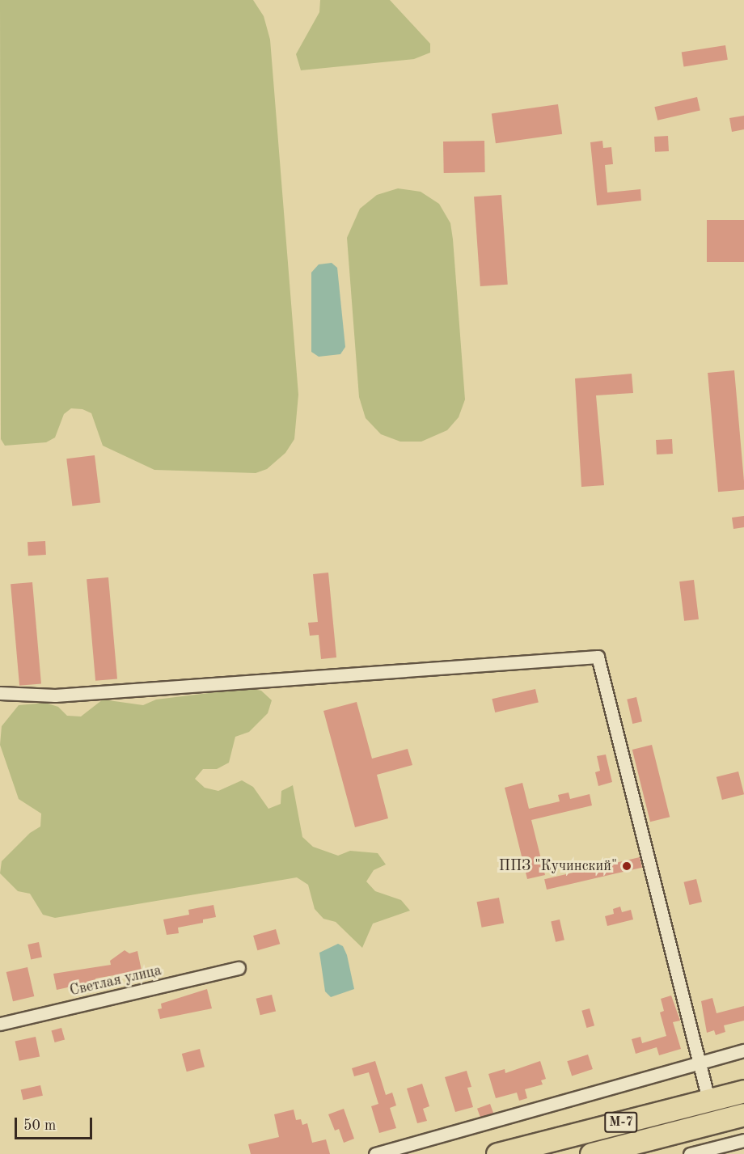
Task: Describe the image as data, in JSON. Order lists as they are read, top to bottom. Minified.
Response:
{"streets":{"highway":["М-7"],"street":["Светлая улица"]},"places":["ППЗ \"Кучинский\""],"scale_bar":"50 m"}
